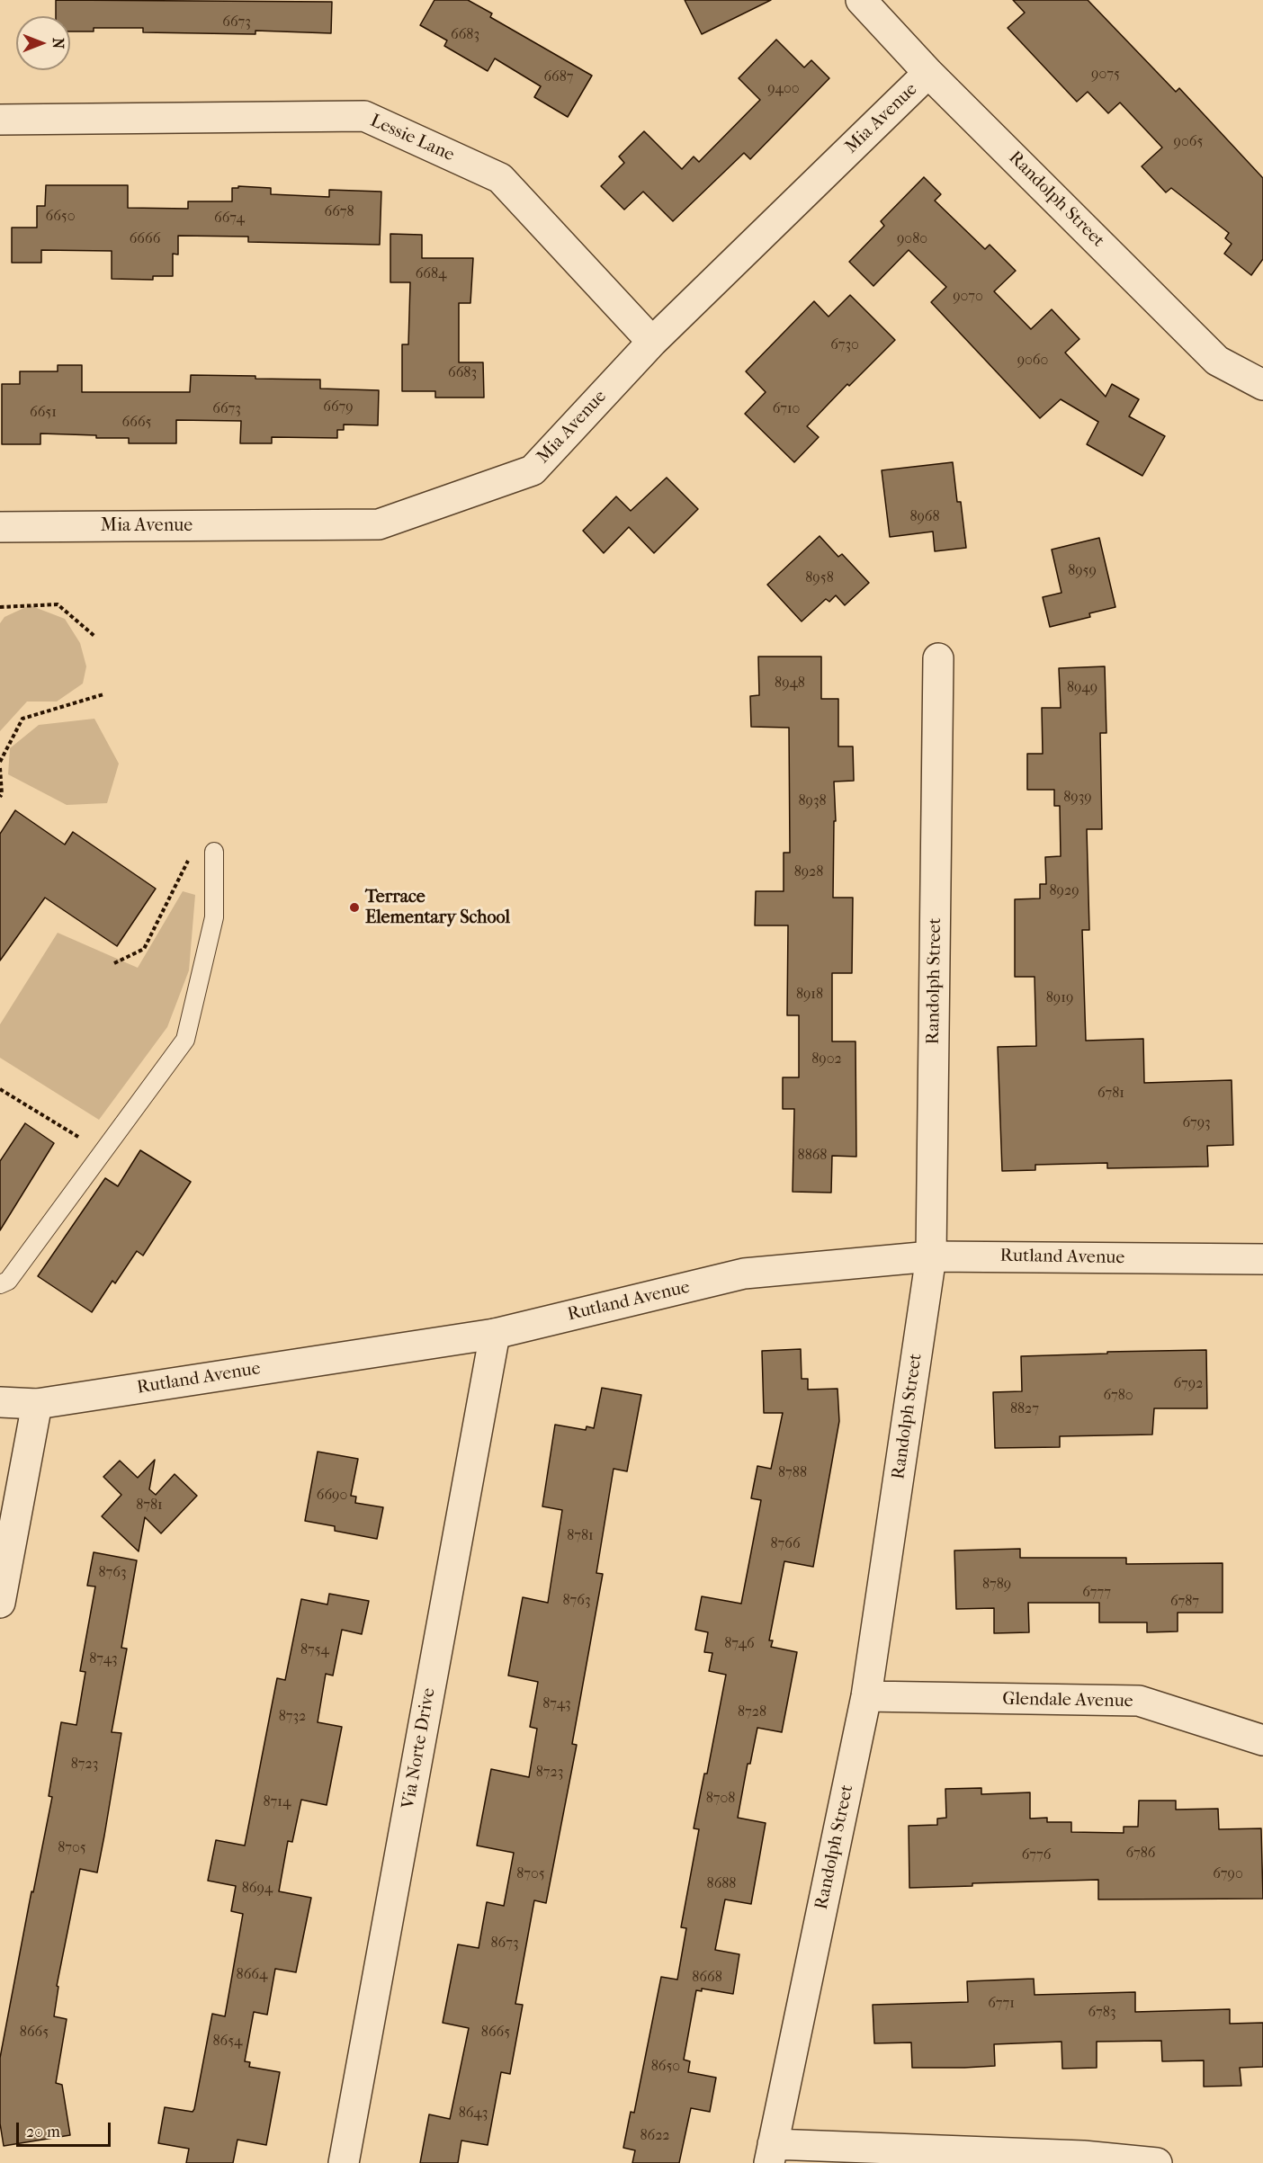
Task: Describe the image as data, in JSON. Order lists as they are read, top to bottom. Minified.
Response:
{"streets":{"street":["Mia Avenue","Lessie Lane","Randolph Street","Rutland Avenue","Glendale Avenue","Via Norte Drive"]},"crossings":[["Mia Avenue","Lessie Lane"],["Mia Avenue","Randolph Street"],["Randolph Street","Rutland Avenue"],["Randolph Street","Glendale Avenue"],["Rutland Avenue","Via Norte Drive"]],"places":["Terrace Elementary School"],"house_numbers":["6673","6683","9075","6687","9400","9065","6678","6650","6674","6666","9080","6684","9070","6730","9060","6683","6679","6673","6710","6651","6665","8968","8959","8958","8948","8949","8939","8938","8928","8929","8918","8919","8902","6781","6793","8868","6792","6780","8827","8788","6690","8781","8781","8766","8763","8789","6777","8763","6787","8746","8754","8743","8743","8728","8732","8723","8723","8708","8714","8705","6786","6776","8705","6790","8688","8694","8673","8664","8668","6771","6783","8665","8665","8654","8650","8643","8622"],"scale_bar":"20 m","north":"right"}
